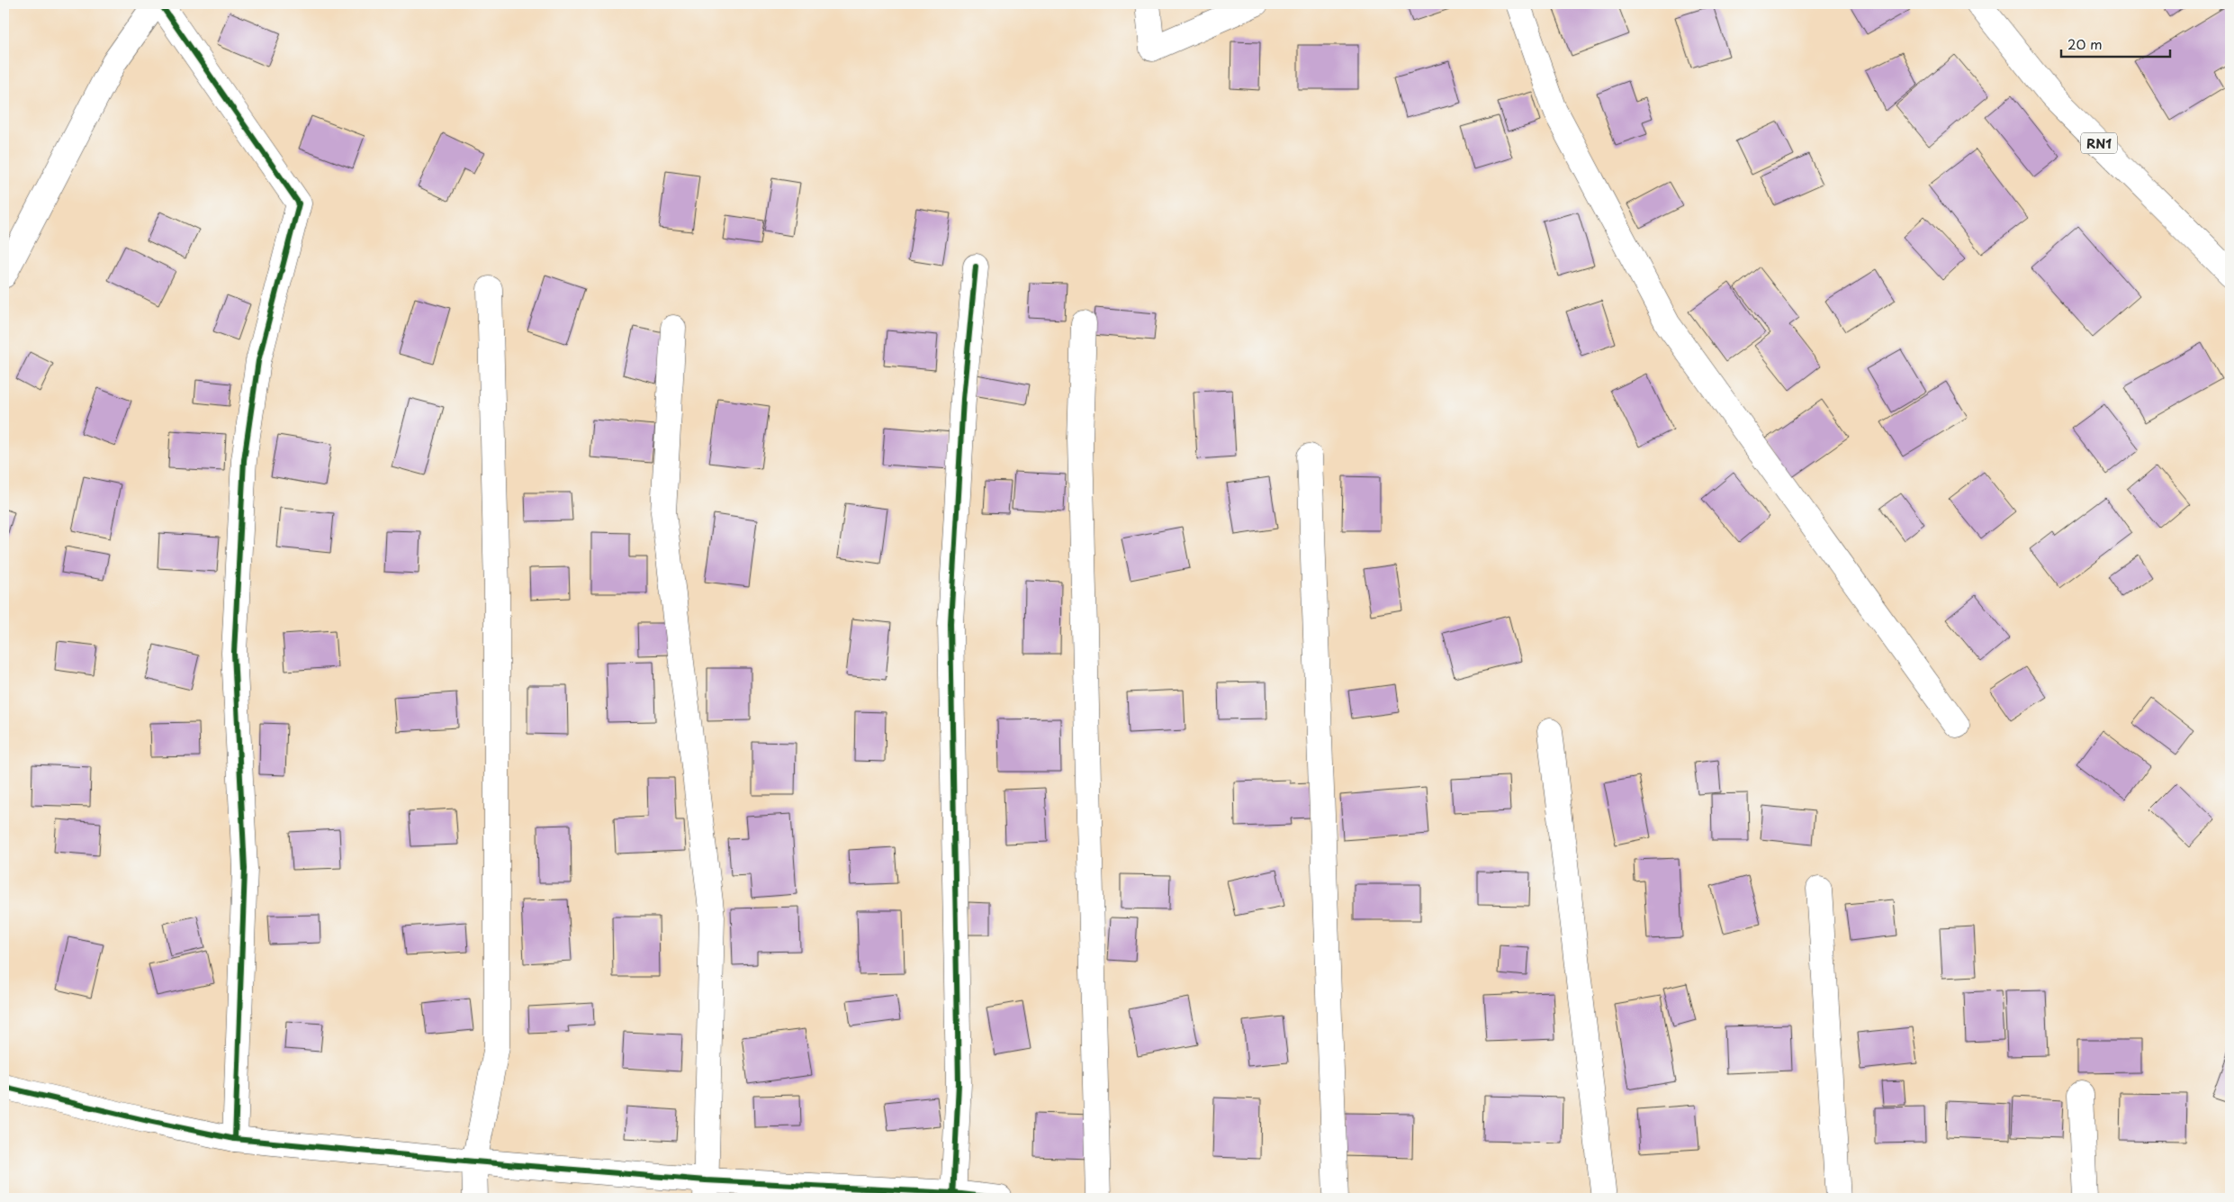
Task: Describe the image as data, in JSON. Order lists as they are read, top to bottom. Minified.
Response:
{"streets":{"main road":["RN1"]},"scale_bar":"20 m"}
